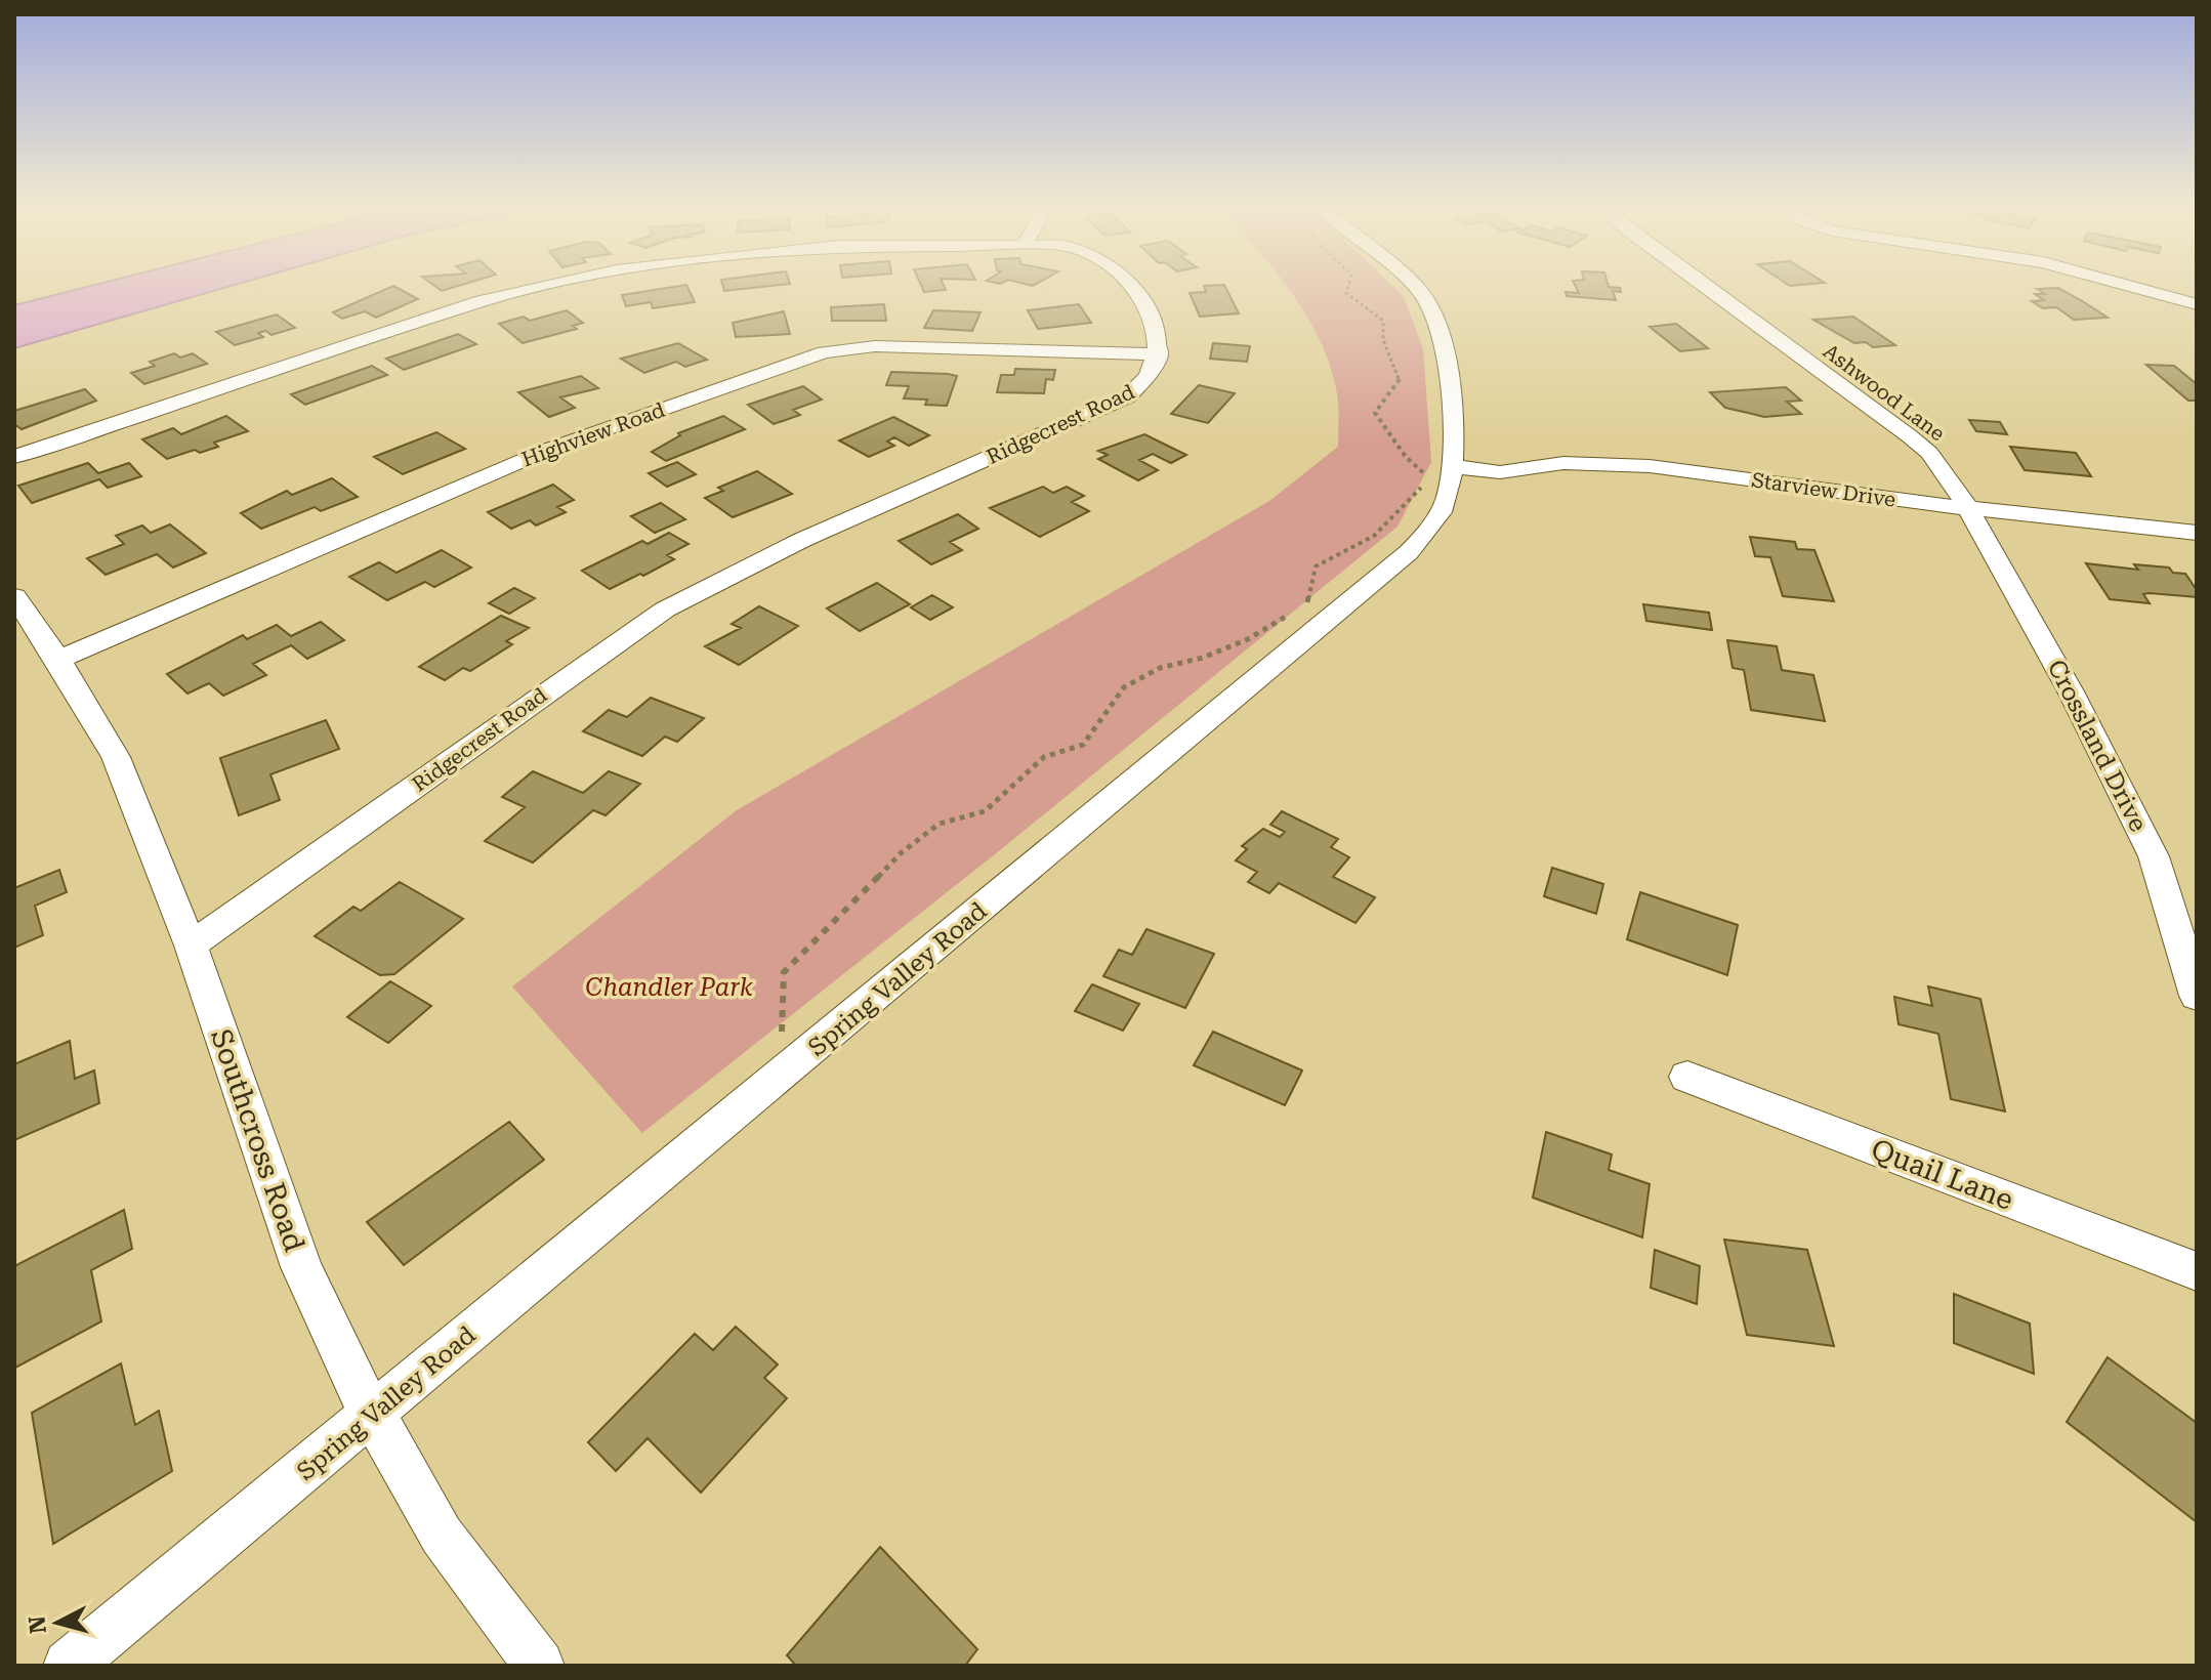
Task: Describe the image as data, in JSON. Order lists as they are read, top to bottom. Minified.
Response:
{"streets":{"street":["Ashwood Lane","Ridgecrest Road","Highview Road","Starview Drive","Crossland Drive","Spring Valley Road","Southcross Road","Quail Lane"]},"crossings":[["Ashwood Lane","Starview Drive"],["Ashwood Lane","Crossland Drive"],["Ridgecrest Road","Highview Road"],["Ridgecrest Road","Southcross Road"],["Highview Road","Southcross Road"],["Starview Drive","Crossland Drive"],["Starview Drive","Spring Valley Road"],["Spring Valley Road","Southcross Road"]],"parks":["Chandler Park"],"north":"left"}
